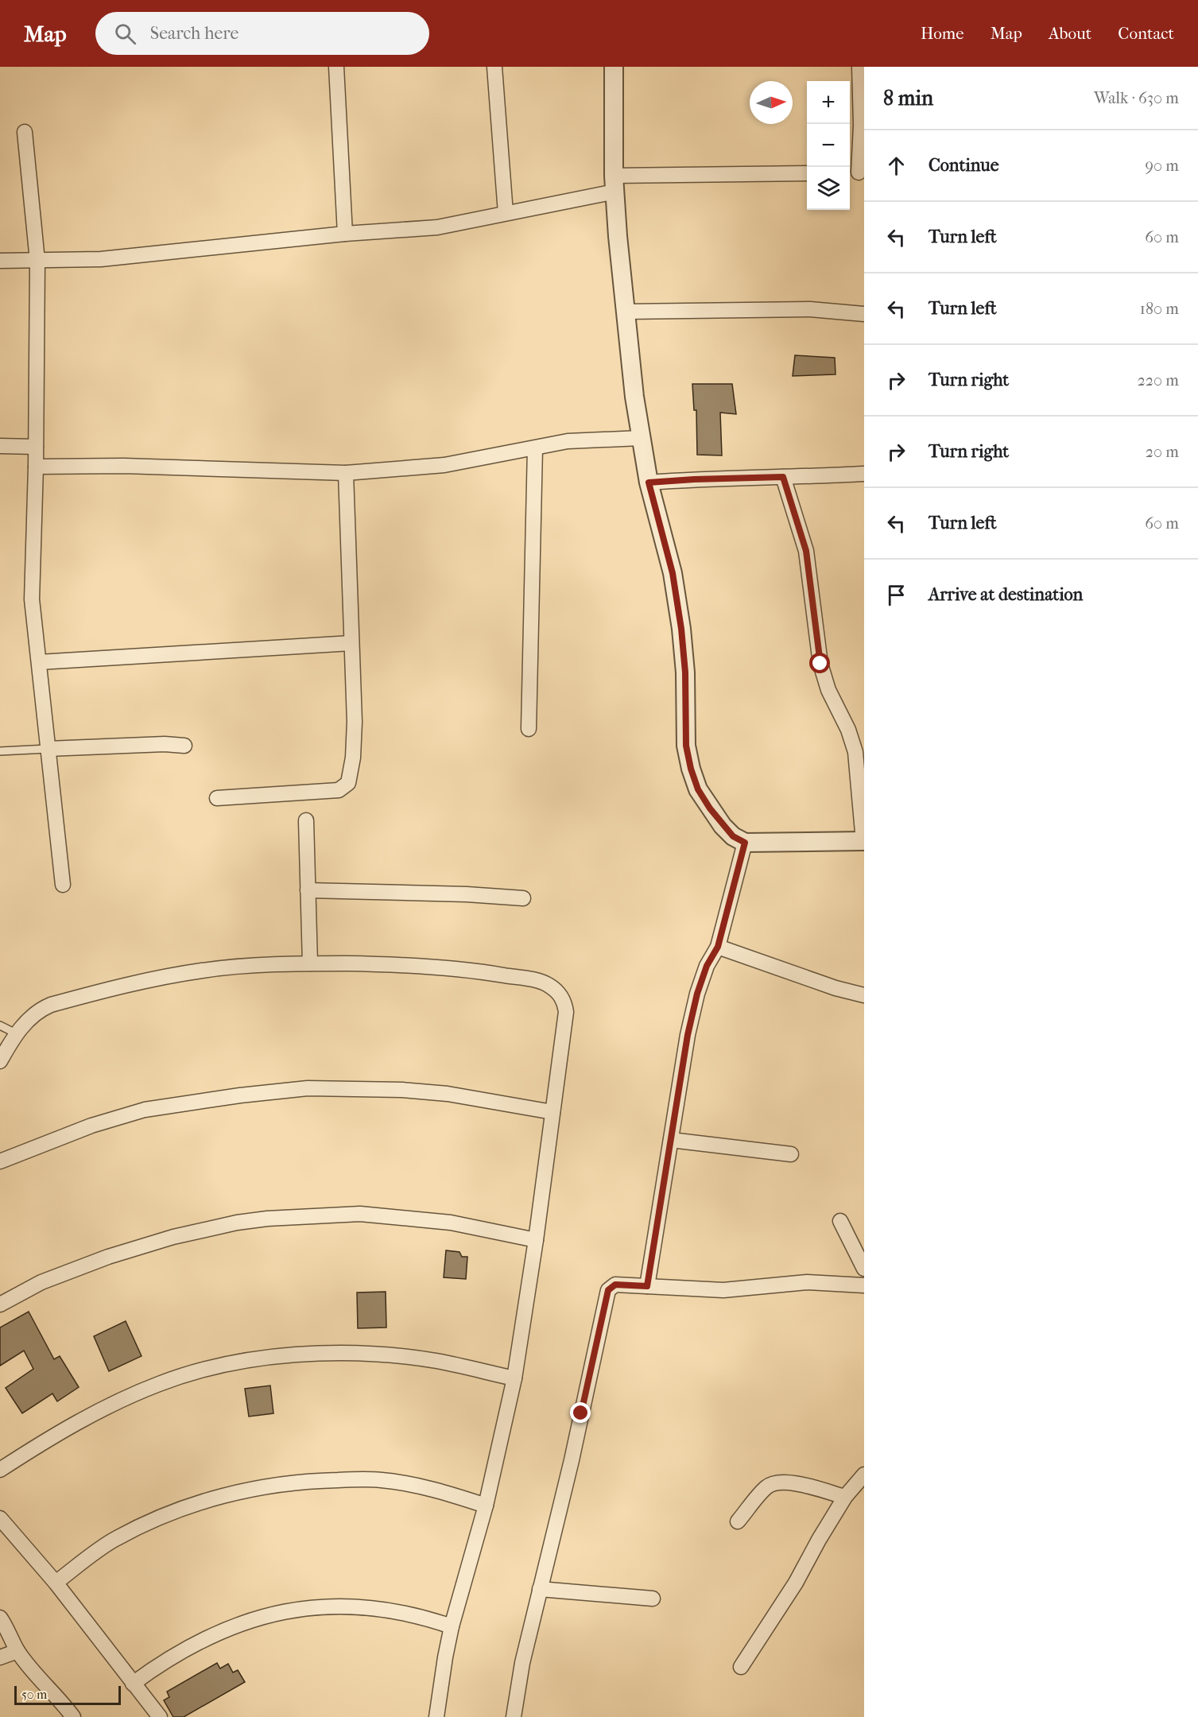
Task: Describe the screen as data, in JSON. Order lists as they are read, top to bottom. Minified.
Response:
{"scale_bar":"50 m","north":"right","page":{"header":"Map","search":"Search here","nav":["Home","Map","About","Contact"],"heading":["8 min","Walk · 630 m"],"map_buttons":["+","−"],"list":[["Continue","90 m"],["Turn left","60 m"],["Turn left","180 m"],["Turn right","220 m"],["Turn right","20 m"],["Turn left","60 m"],"Arrive at destination"],"scale":"50 m"}}
